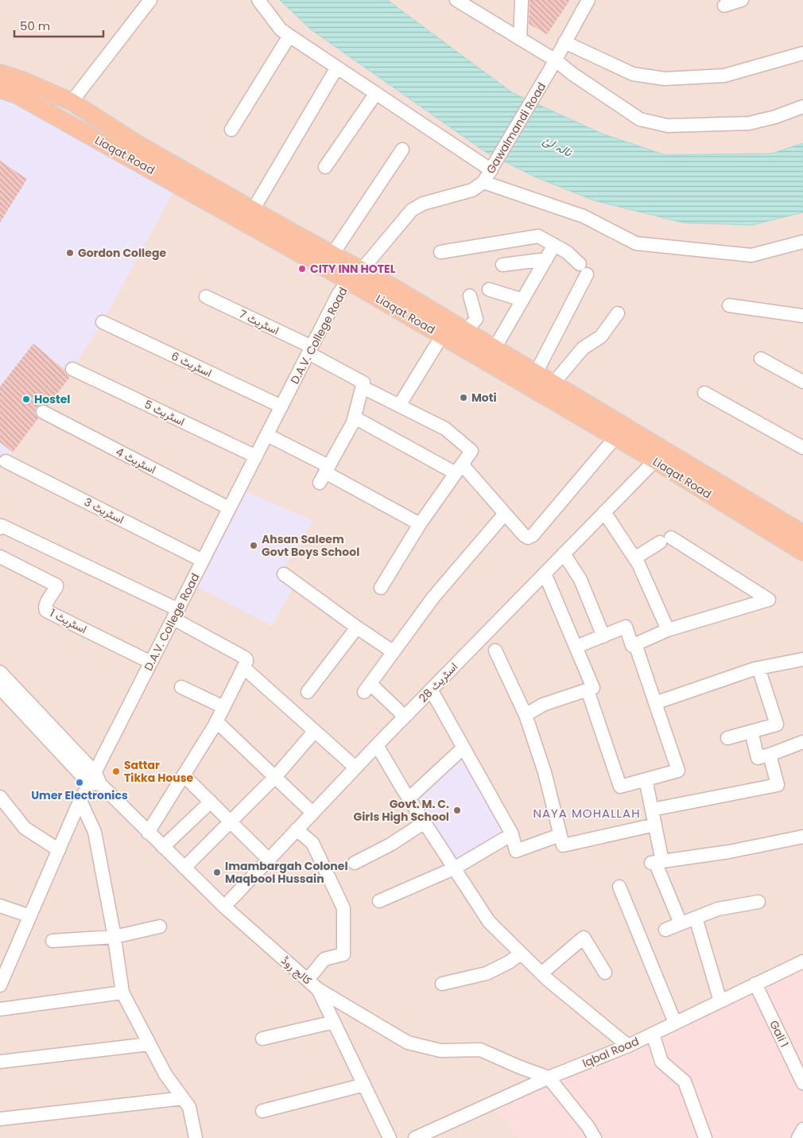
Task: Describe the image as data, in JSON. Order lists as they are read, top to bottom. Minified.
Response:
{"streets":{"main road":["Liaqat Road"],"street":["Gawalmandi Road","اسٹریٹ 7","D.A.V. College Road","اسٹریٹ 6","اسٹریٹ 5","اسٹریٹ 4","اسٹریٹ 3","اسٹریٹ 1","اسٹریٹ 28","کالج روڈ","Gali 1","Iqbal Road"]},"crossings":[["Gawalmandi Road","Liaqat Road"],["Gawalmandi Road","D.A.V. College Road"],["Liaqat Road","D.A.V. College Road"],["Liaqat Road","اسٹریٹ 28"],["اسٹریٹ 7","D.A.V. College Road"],["D.A.V. College Road","اسٹریٹ 6"],["D.A.V. College Road","اسٹریٹ 5"],["D.A.V. College Road","اسٹریٹ 4"],["D.A.V. College Road","اسٹریٹ 3"],["D.A.V. College Road","اسٹریٹ 1"],["D.A.V. College Road","کالج روڈ"],["اسٹریٹ 28","کالج روڈ"],["کالج روڈ","Iqbal Road"],["Gali 1","Iqbal Road"]],"districts":["NAYA MOHALLAH"],"water":["نالہ لئ"],"places":["Gordon College","CITY INN HOTEL","Moti","Hostel","Ahsan Saleem Govt Boys School","Sattar Tikka House","Umer Electronics","Govt. M. C. Girls High School","Imambargah Colonel Maqbool Hussain"],"scale_bar":"50 m"}
